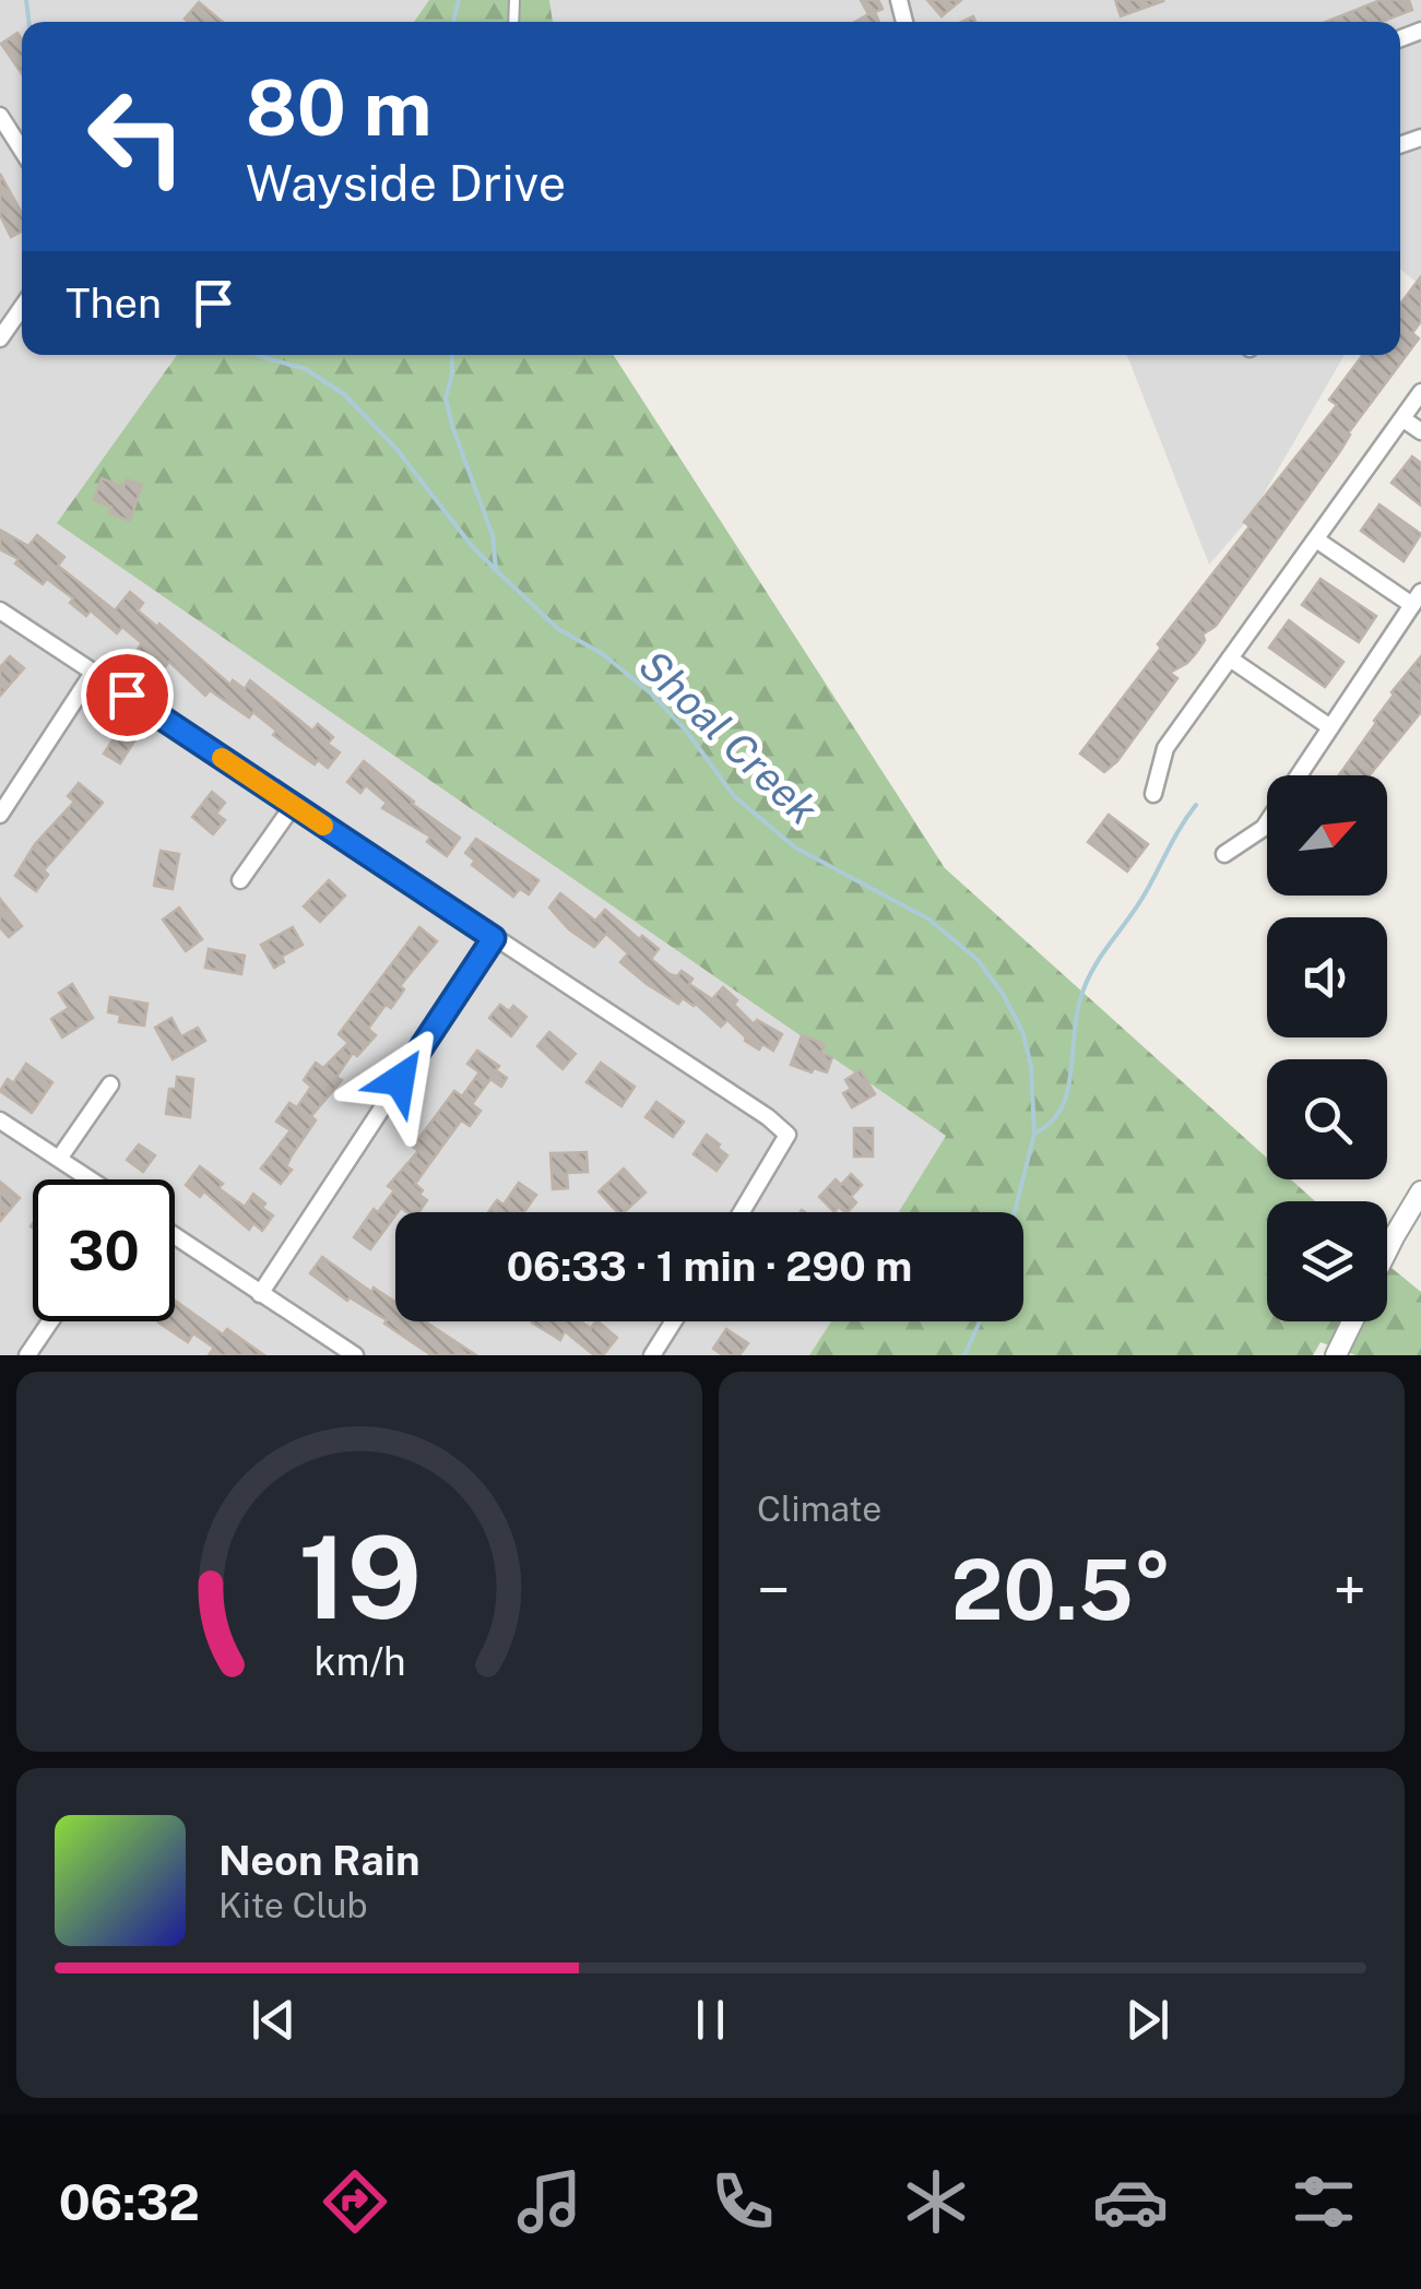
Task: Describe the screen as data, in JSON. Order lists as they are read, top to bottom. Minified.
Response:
{"water":["Shoal Creek"],"north":"top right","page":{"turn":["80 m","Wayside Drive"],"then":"Then","limit":"30","trip":"06:33 · 1 min · 290 m","tile":"Climate","heat":["−","20.5°","+"],"song":["Neon Rain","Kite Club"],"tabs":"06:32","gauge":["19","km/h"]}}
